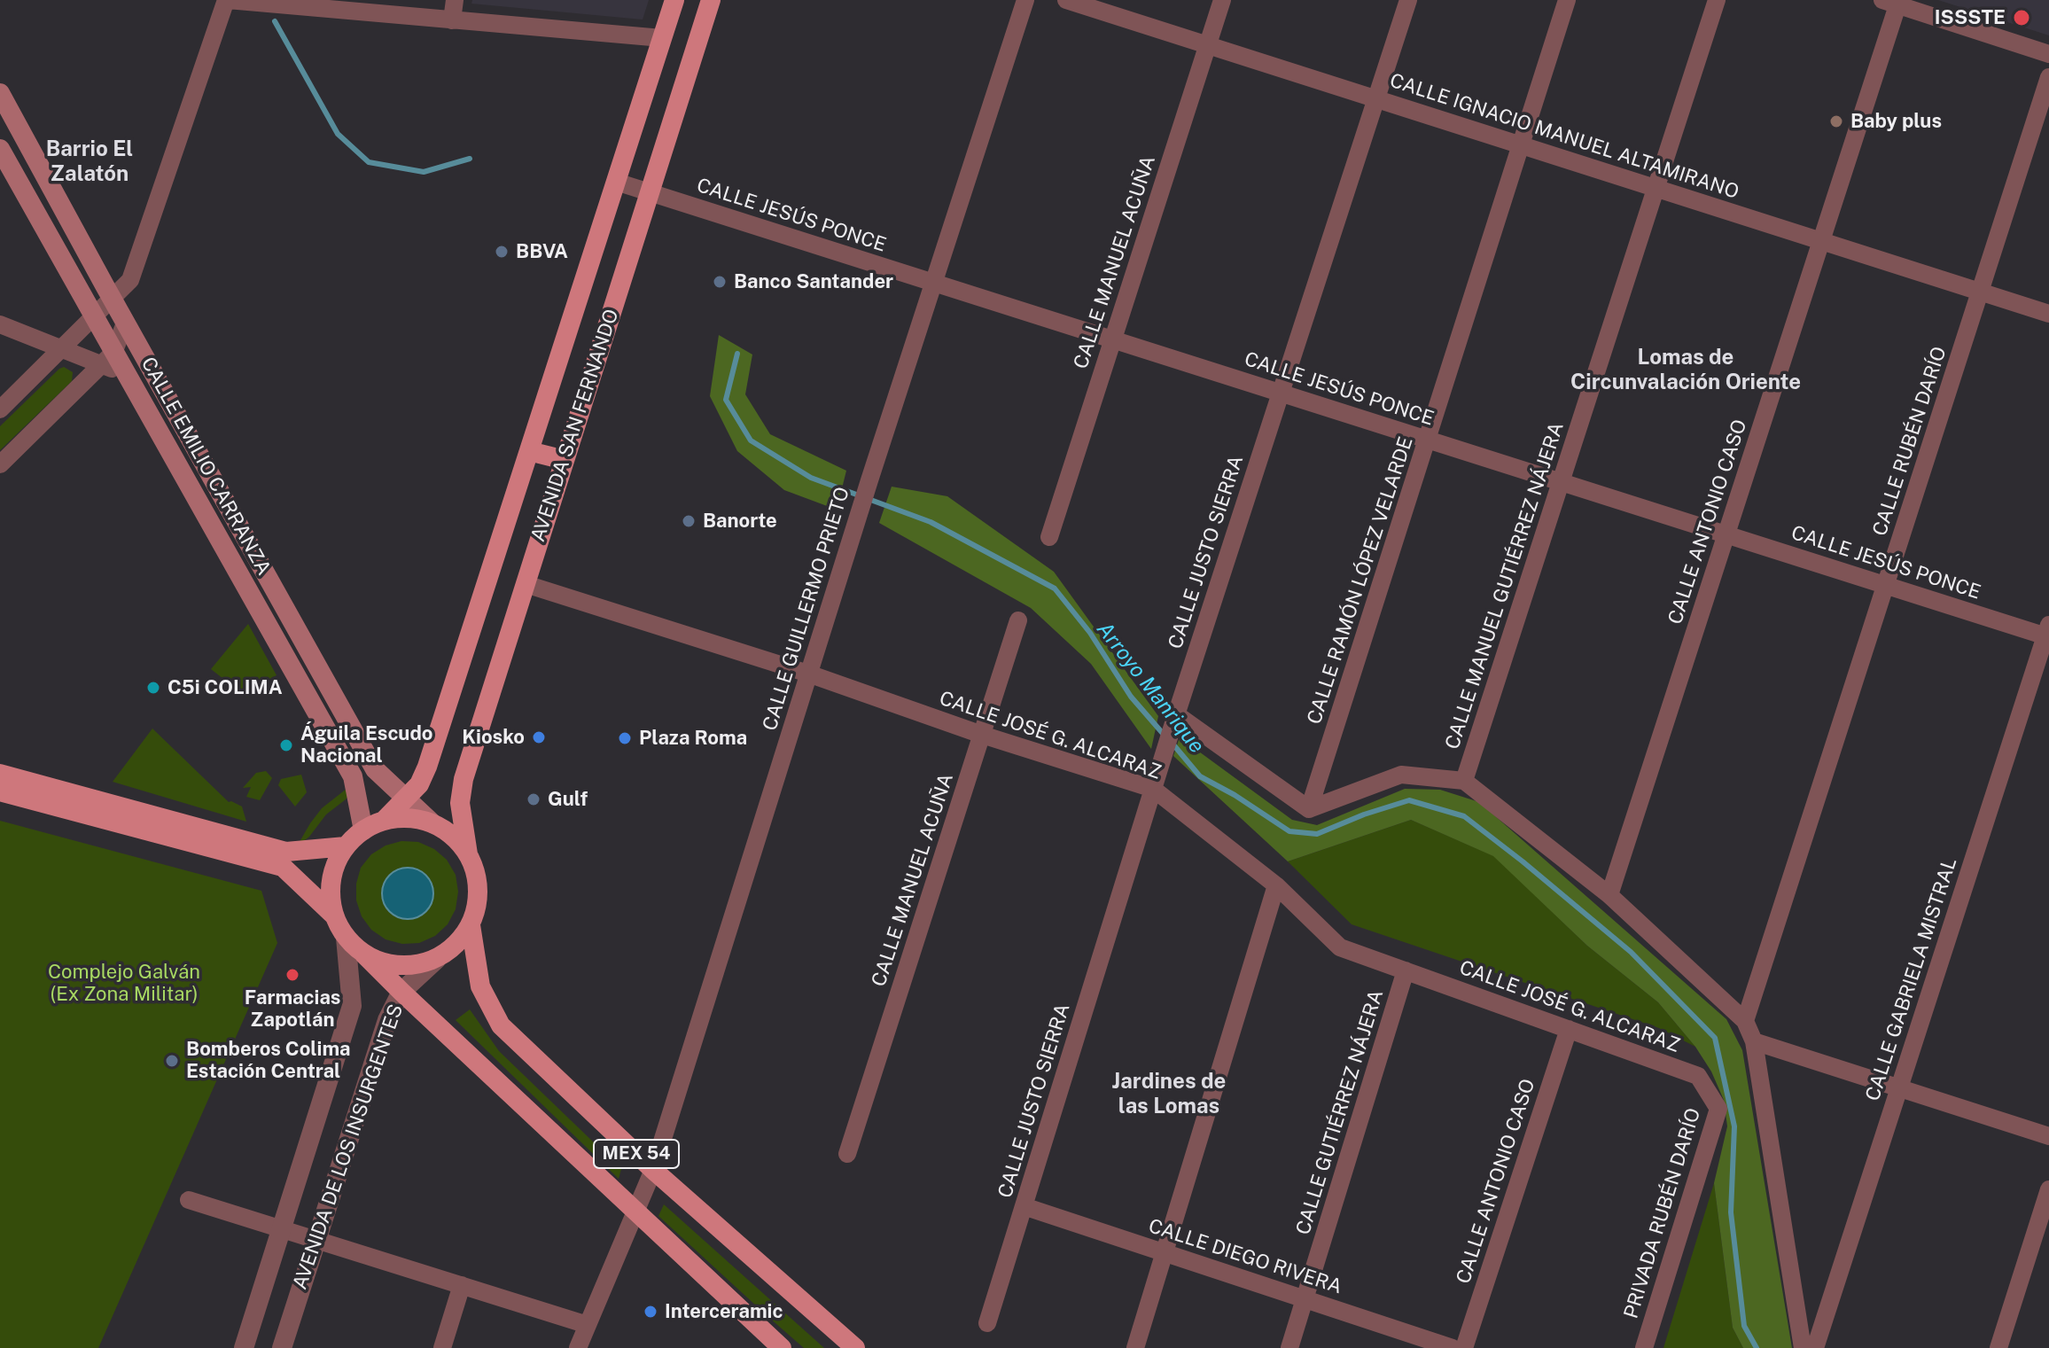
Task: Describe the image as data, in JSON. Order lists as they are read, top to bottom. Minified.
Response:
{"streets":{"main road":["AVENIDA SAN FERNANDO","CALLE EMILIO CARRANZA","MEX 54"],"street":["CALLE IGNACIO MANUEL ALTAMIRANO","CALLE JESÚS PONCE","CALLE MANUEL ACUÑA","CALLE RUBÉN DARÍO","CALLE ANTONIO CASO","CALLE JUSTO SIERRA","CALLE RAMÓN LÓPEZ VELARDE","CALLE MANUEL GUTIÉRREZ NÁJERA","CALLE GUILLERMO PRIETO","CALLE JOSÉ G. ALCARAZ","CALLE GABRIELA MISTRAL","CALLE GUTIÉRREZ NÁJERA","AVENIDA DE LOS INSURGENTES","PRIVADA RUBÉN DARÍO","CALLE DIEGO RIVERA"]},"crossings":[["CALLE IGNACIO MANUEL ALTAMIRANO","CALLE MANUEL ACUÑA"],["CALLE IGNACIO MANUEL ALTAMIRANO","CALLE RUBÉN DARÍO"],["CALLE IGNACIO MANUEL ALTAMIRANO","CALLE ANTONIO CASO"],["CALLE IGNACIO MANUEL ALTAMIRANO","CALLE JUSTO SIERRA"],["CALLE IGNACIO MANUEL ALTAMIRANO","CALLE RAMÓN LÓPEZ VELARDE"],["CALLE IGNACIO MANUEL ALTAMIRANO","CALLE MANUEL GUTIÉRREZ NÁJERA"],["CALLE JESÚS PONCE","CALLE MANUEL ACUÑA"],["CALLE JESÚS PONCE","AVENIDA SAN FERNANDO"],["CALLE JESÚS PONCE","CALLE RUBÉN DARÍO"],["CALLE JESÚS PONCE","CALLE ANTONIO CASO"],["CALLE JESÚS PONCE","CALLE JUSTO SIERRA"],["CALLE JESÚS PONCE","CALLE RAMÓN LÓPEZ VELARDE"],["CALLE JESÚS PONCE","CALLE MANUEL GUTIÉRREZ NÁJERA"],["CALLE JESÚS PONCE","CALLE GUILLERMO PRIETO"],["CALLE JESÚS PONCE","CALLE GABRIELA MISTRAL"],["CALLE MANUEL ACUÑA","CALLE JOSÉ G. ALCARAZ"],["AVENIDA SAN FERNANDO","CALLE EMILIO CARRANZA"],["AVENIDA SAN FERNANDO","CALLE JOSÉ G. ALCARAZ"],["AVENIDA SAN FERNANDO","AVENIDA DE LOS INSURGENTES"],["AVENIDA SAN FERNANDO","MEX 54"],["CALLE EMILIO CARRANZA","AVENIDA DE LOS INSURGENTES"],["CALLE EMILIO CARRANZA","MEX 54"],["CALLE ANTONIO CASO","CALLE JOSÉ G. ALCARAZ"],["CALLE JUSTO SIERRA","CALLE JOSÉ G. ALCARAZ"],["CALLE JUSTO SIERRA","CALLE DIEGO RIVERA"],["CALLE GUILLERMO PRIETO","CALLE JOSÉ G. ALCARAZ"],["CALLE GUILLERMO PRIETO","MEX 54"],["CALLE JOSÉ G. ALCARAZ","CALLE GUTIÉRREZ NÁJERA"],["CALLE JOSÉ G. ALCARAZ","PRIVADA RUBÉN DARÍO"],["CALLE GUTIÉRREZ NÁJERA","CALLE DIEGO RIVERA"],["AVENIDA DE LOS INSURGENTES","MEX 54"]],"districts":["Barrio El Zalatón","Lomas de Circunvalación Oriente","Jardines de las Lomas"],"water":["Arroyo Manrique"],"parks":["Complejo Galván (Ex Zona Militar)"],"places":["ISSSTE","Baby plus","BBVA","Banco Santander","Banorte","C5i COLIMA","Kiosko","Plaza Roma","Águila Escudo Nacional","Gulf","Farmacias Zapotlán","Bomberos Colima Estación Central","Interceramic"]}
